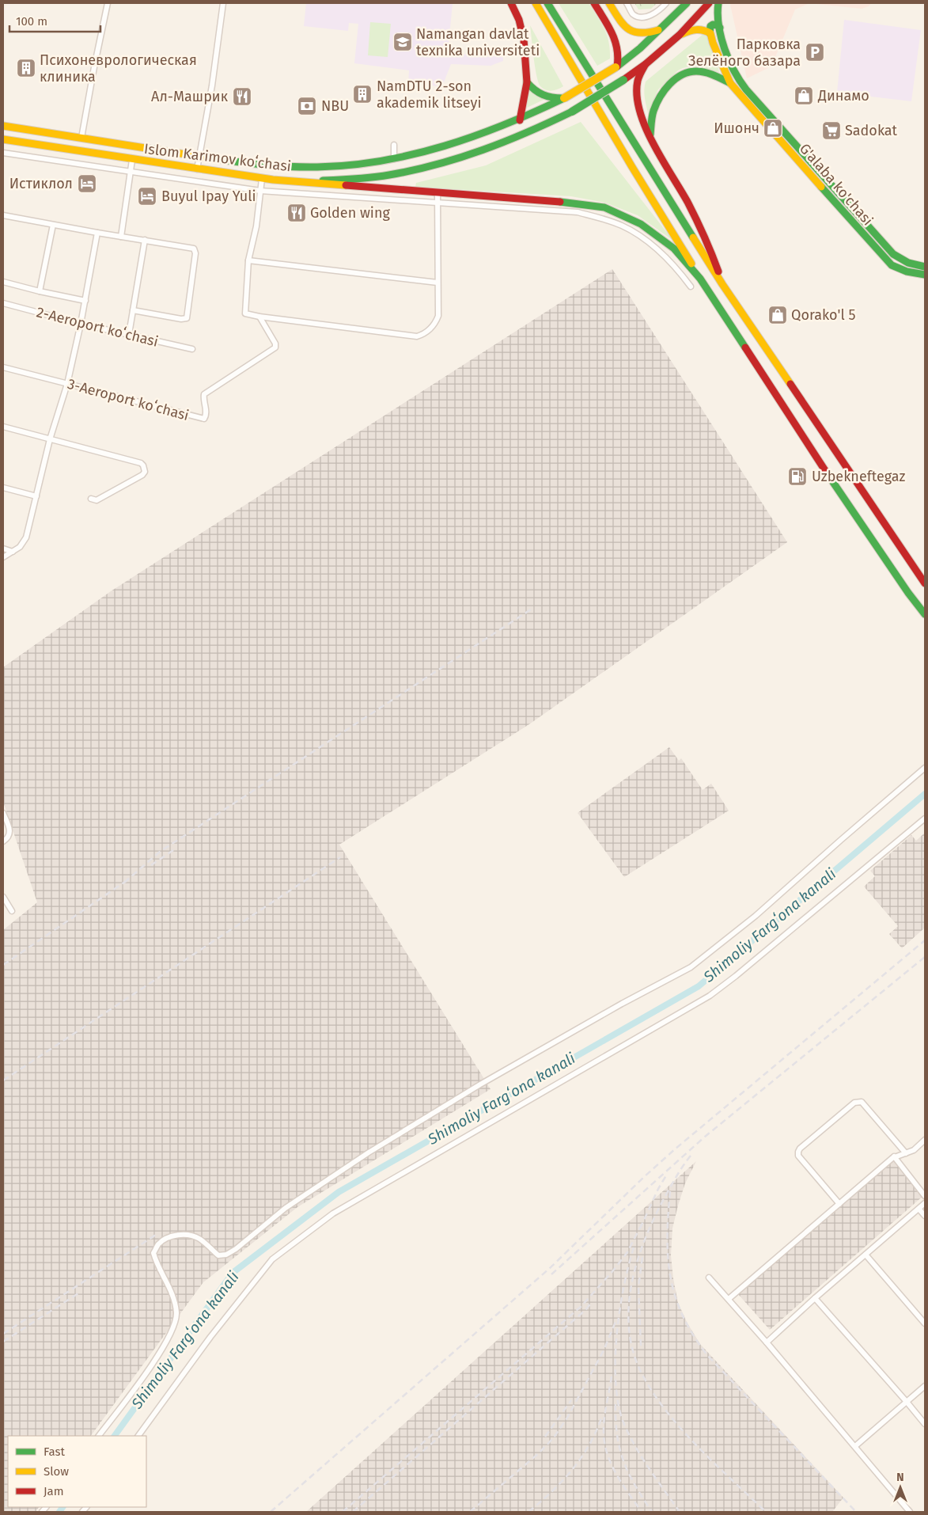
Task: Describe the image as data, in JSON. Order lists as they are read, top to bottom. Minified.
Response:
{"streets":{"main road":["Islom Karimov koʻchasi","G'alaba ko'chasi"],"street":["2-Aeroport koʻchasi","3-Aeroport koʻchasi"]},"water":["Shimoliy Fargʻona kanali"],"places":{"school or university":["Namangan davlat texnika universiteti"],"parking":["Парковка Зелёного базара"],"building":["Психоневрологическая клиника","NamDTU 2-son akademik litseyi"],"shop":["Динамо","Ишонч","Qorako'l 5"],"restaurant":["Ал-Машрик","Golden wing"],"bank":["NBU"],"supermarket":["Sadokat"],"hotel":["Истиклол","Buyul Ipay Yuli"],"fuel station":["Uzbekneftegaz"]},"legend":["Fast","Slow","Jam"],"scale_bar":"100 m","north":"top"}
